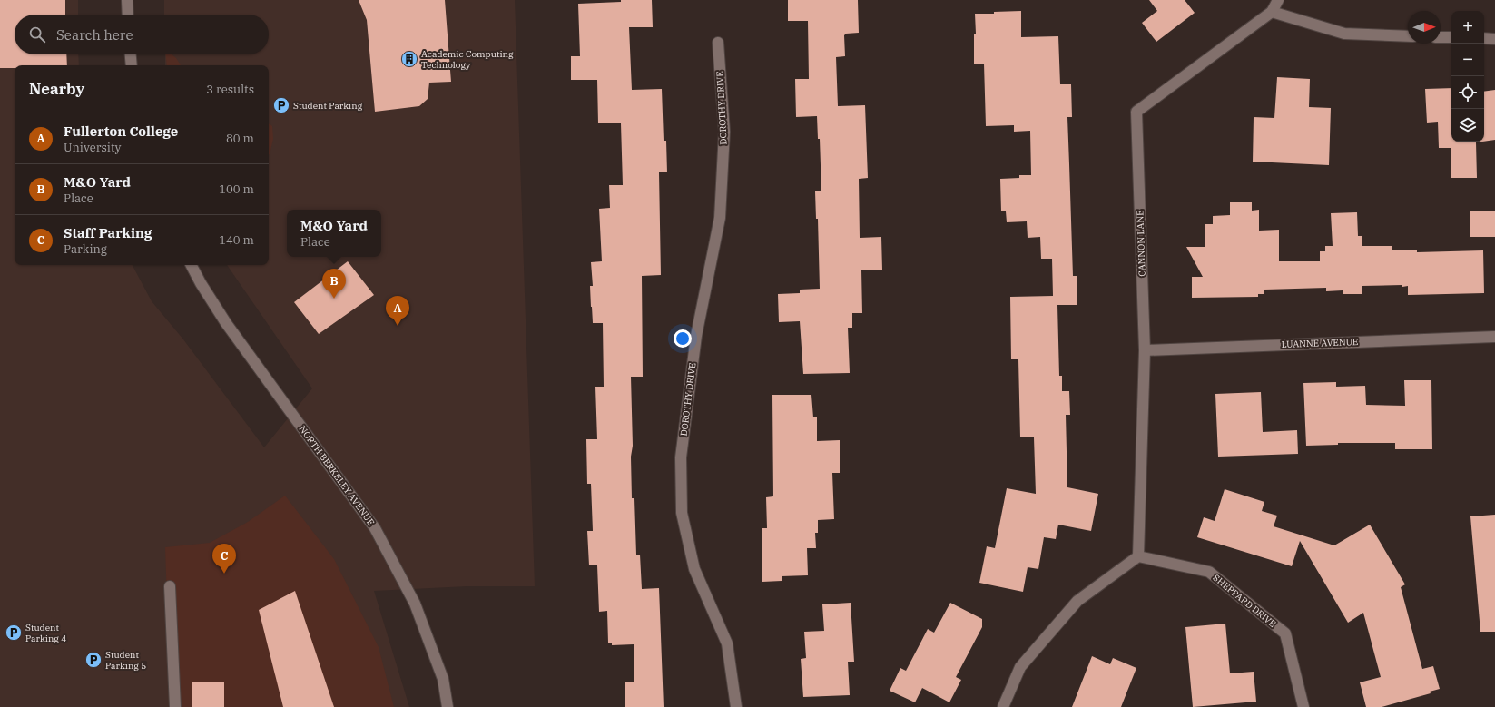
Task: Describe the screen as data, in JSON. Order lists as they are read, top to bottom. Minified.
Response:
{"streets":{"street":["DOROTHY DRIVE","CANNON LANE","LUANNE AVENUE","NORTH BERKELEY AVENUE","SHEPPARD DRIVE"]},"crossings":[["CANNON LANE","LUANNE AVENUE"],["CANNON LANE","SHEPPARD DRIVE"]],"places":{"building":["Academic Computing Technology"],"parking":["Student Parking","Student Parking 4","Student Parking 5"]},"north":"right","page":{"map_buttons":["+","−"],"search":"Search here","heading":["Nearby","3 results"],"list":[{"mark":"A","name":"Fullerton College","note":"University","value":"80 m"},{"mark":"B","name":"M&O Yard","note":"Place","value":"100 m"},{"mark":"C","name":"Staff Parking","note":"Parking","value":"140 m"}],"popup":["M&O Yard","Place"],"pins":["B","A","C"]}}
